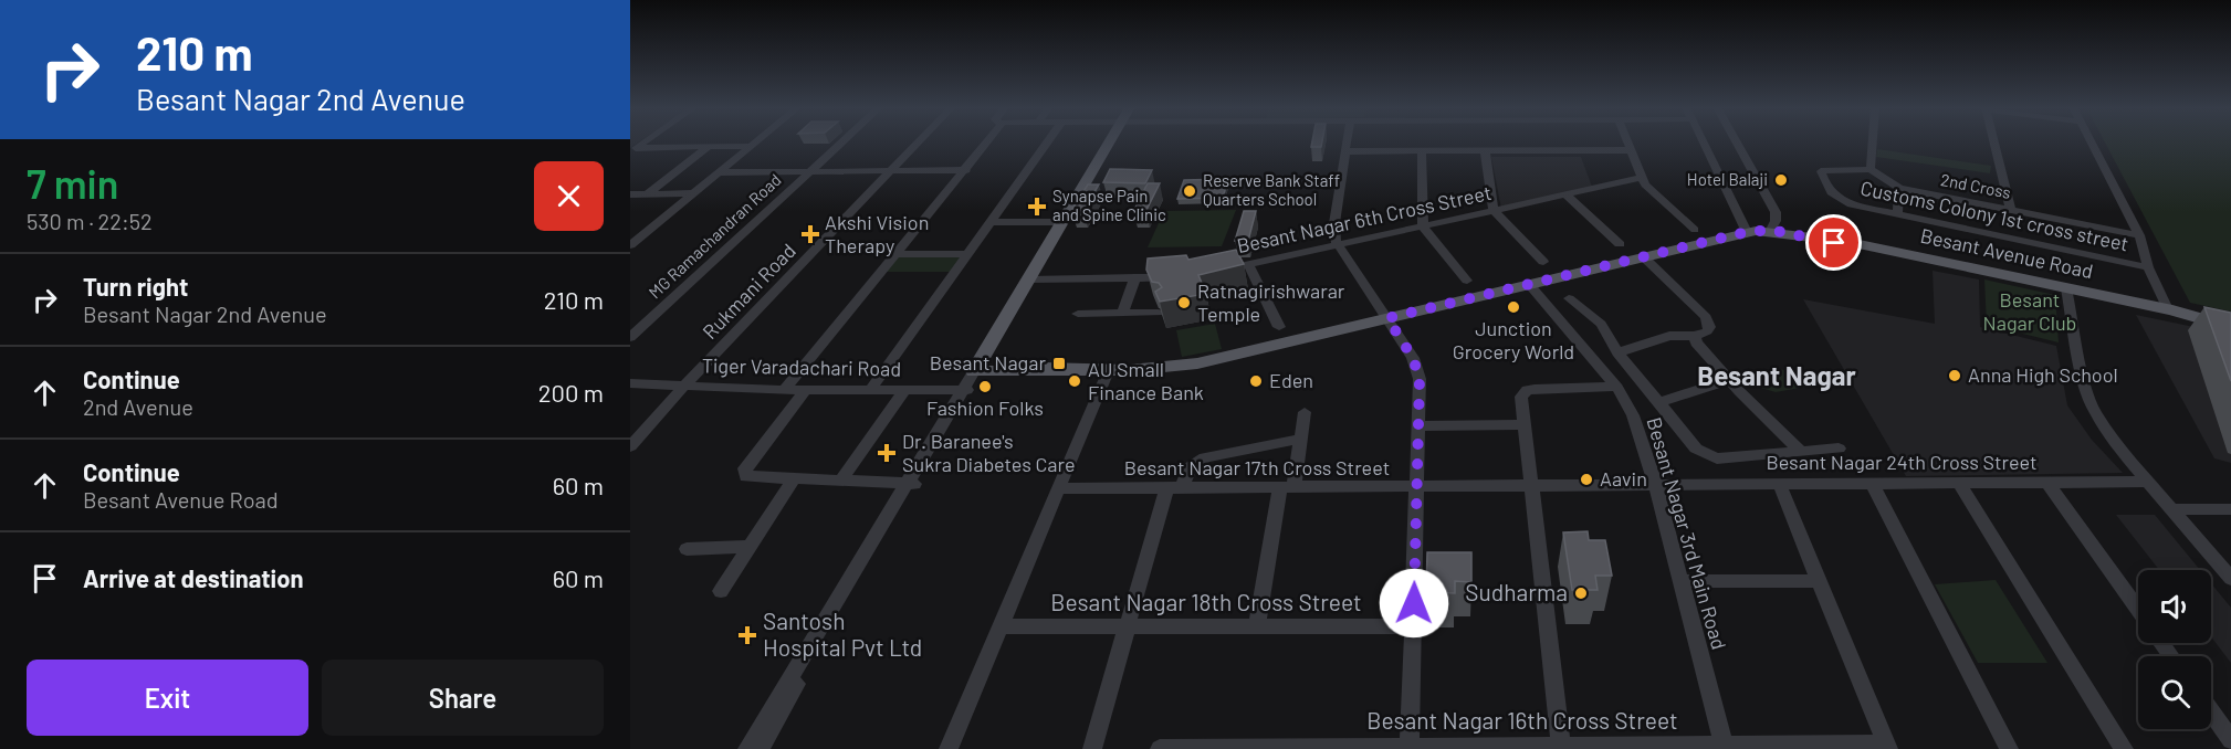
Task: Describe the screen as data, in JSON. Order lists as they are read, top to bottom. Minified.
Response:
{"streets":{"main road":["Besant Avenue Road"],"street":["2nd Cross","Customs Colony 1st cross street","Besant Nagar 6th Cross Street","MG Ramachandran Road","Rukmani Road","Tiger Varadachari Road","Besant Nagar 24th Cross Street","Besant Nagar 17th Cross Street","Besant Nagar 3rd Main Road","Besant Nagar 18th Cross Street","Besant Nagar 16th Cross Street"]},"crossings":[["2nd Cross","Customs Colony 1st cross street"],["Besant Avenue Road","Tiger Varadachari Road"],["Besant Avenue Road","Besant Nagar 3rd Main Road"],["Rukmani Road","Tiger Varadachari Road"],["Besant Nagar 24th Cross Street","Besant Nagar 17th Cross Street"],["Besant Nagar 24th Cross Street","Besant Nagar 3rd Main Road"],["Besant Nagar 17th Cross Street","Besant Nagar 3rd Main Road"],["Besant Nagar 3rd Main Road","Besant Nagar 16th Cross Street"]],"districts":["Besant Nagar"],"parks":["Besant Nagar Club"],"places":{"other":["Hotel Balaji","Reserve Bank Staff Quarters School","Ratnagirishwarar Temple","Junction Grocery World","Anna High School","AU Small Finance Bank","Eden","Fashion Folks","Aavin","Sudharma"],"health":["Synapse Pain and Spine Clinic","Akshi Vision Therapy","Dr. Baranee's Sukra Diabetes Care","Santosh Hospital Pvt Ltd"],"transit":["Besant Nagar"]},"page":{"turn":["210 m","Besant Nagar 2nd Avenue"],"heading":["7 min","530 m · 22:52"],"list":[{"name":"Turn right","note":"Besant Nagar 2nd Avenue","value":"210 m"},{"name":"Continue","note":"2nd Avenue","value":"200 m"},{"name":"Continue","note":"Besant Avenue Road","value":"60 m"},{"name":"Arrive at destination","value":"60 m"}],"buttons":["Exit","Share"]}}
